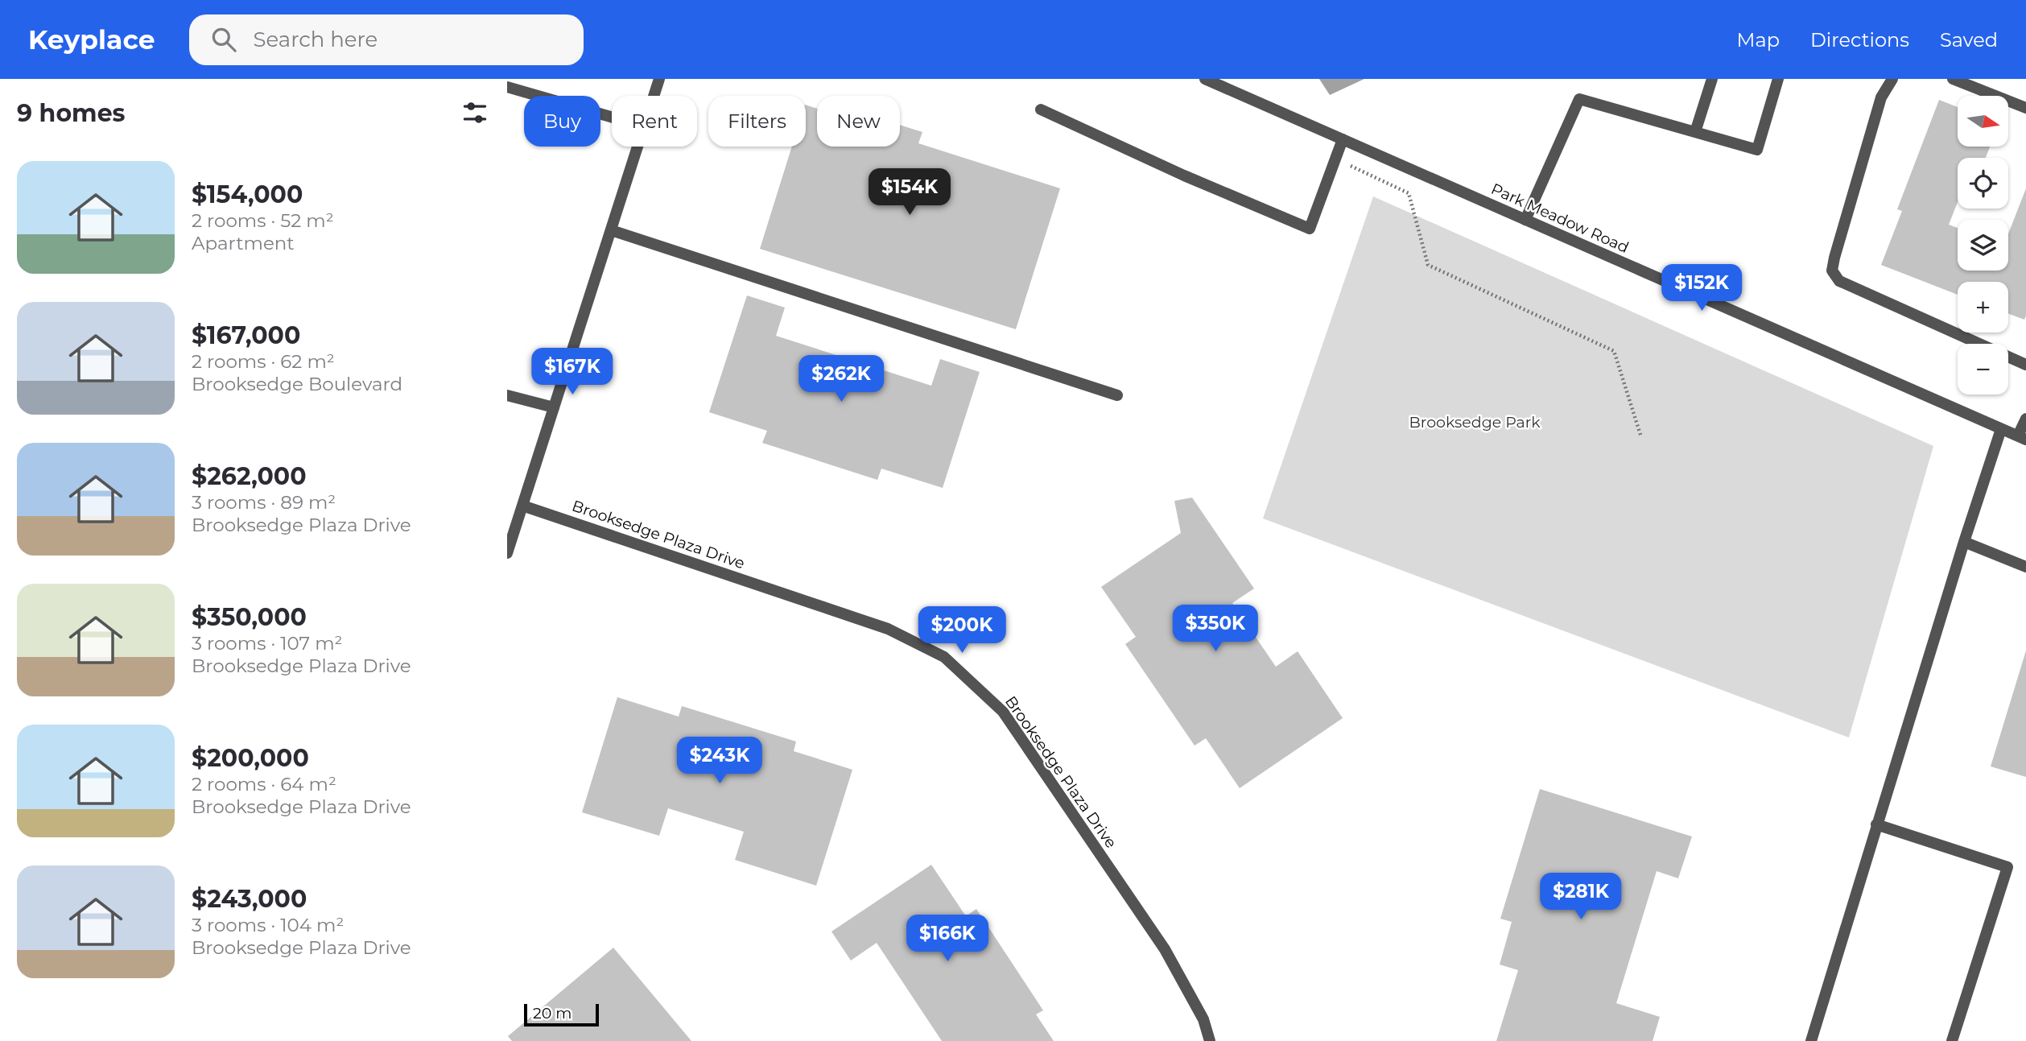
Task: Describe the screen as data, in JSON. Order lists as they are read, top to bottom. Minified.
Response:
{"streets":{"street":["Park Meadow Road","Brooksedge Plaza Drive"]},"parks":["Brooksedge Park"],"scale_bar":"20 m","north":"right","page":{"header":"Keyplace","search":"Search here","nav":["Map","Directions","Saved"],"heading":"9 homes","map_buttons":["+","−"],"chip":["Buy","Rent","Filters","New"],"list":[{"name":"$154,000","note":"2 rooms · 52 m² · Apartment"},{"name":"$167,000","note":"2 rooms · 62 m² · Brooksedge Boulevard"},{"name":"$262,000","note":"3 rooms · 89 m² · Brooksedge Plaza Drive"},{"name":"$350,000","note":"3 rooms · 107 m² · Brooksedge Plaza Drive"},{"name":"$200,000","note":"2 rooms · 64 m² · Brooksedge Plaza Drive"},{"name":"$243,000","note":"3 rooms · 104 m² · Brooksedge Plaza Drive"}],"price":["$154K","$152K","$167K","$262K","$350K","$200K","$243K","$281K","$166K"],"scale":"20 m"}}
